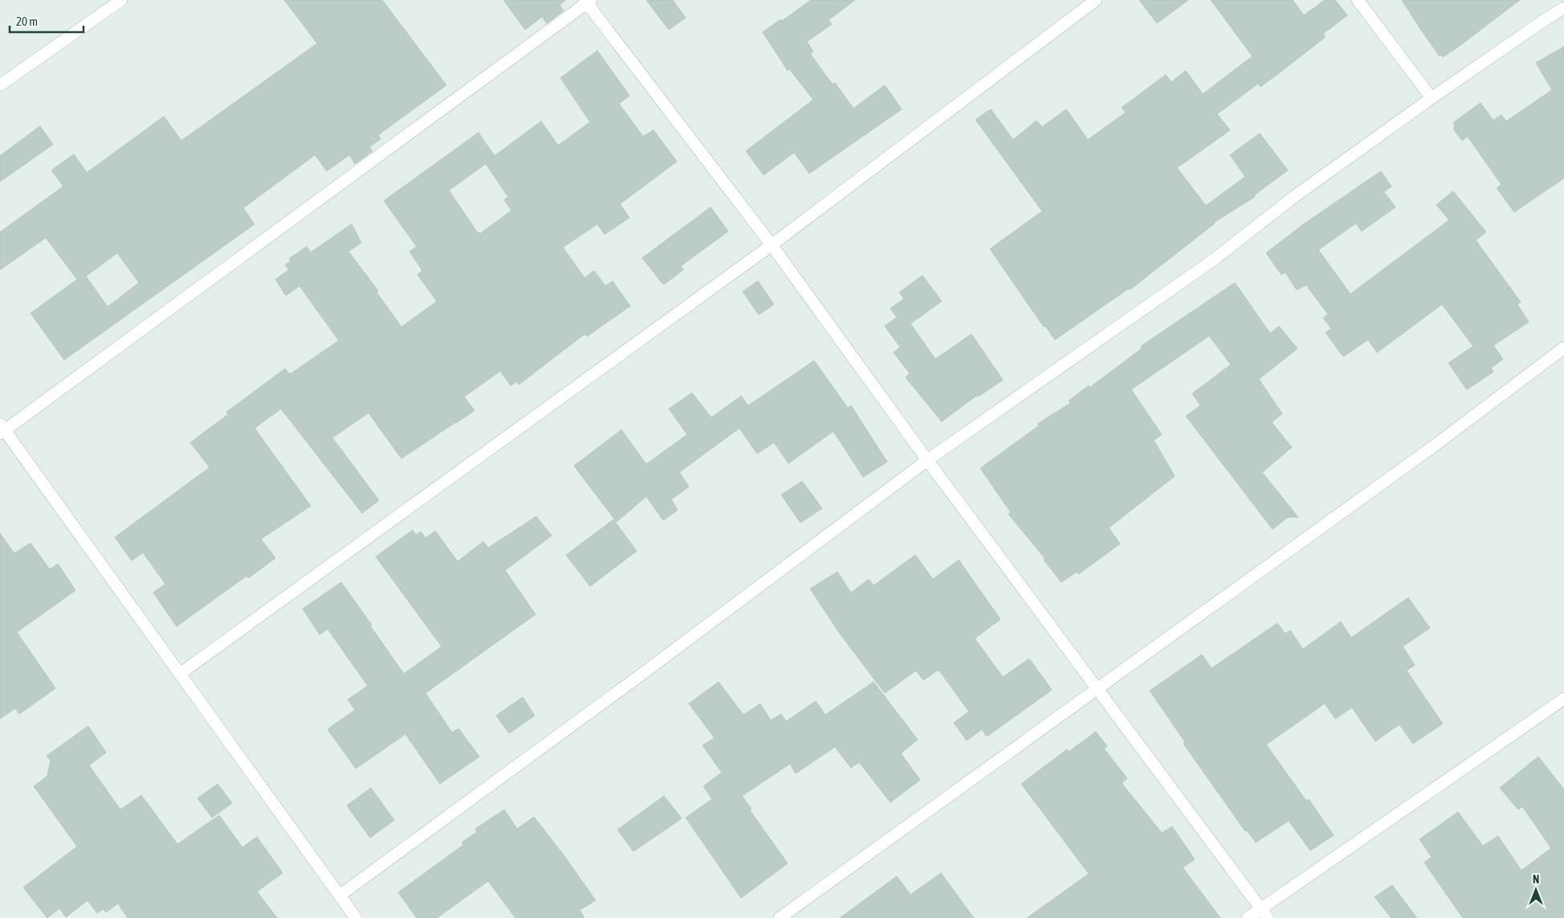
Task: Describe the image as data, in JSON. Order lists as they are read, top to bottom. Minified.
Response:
{"scale_bar":"20 m","north":"top"}
